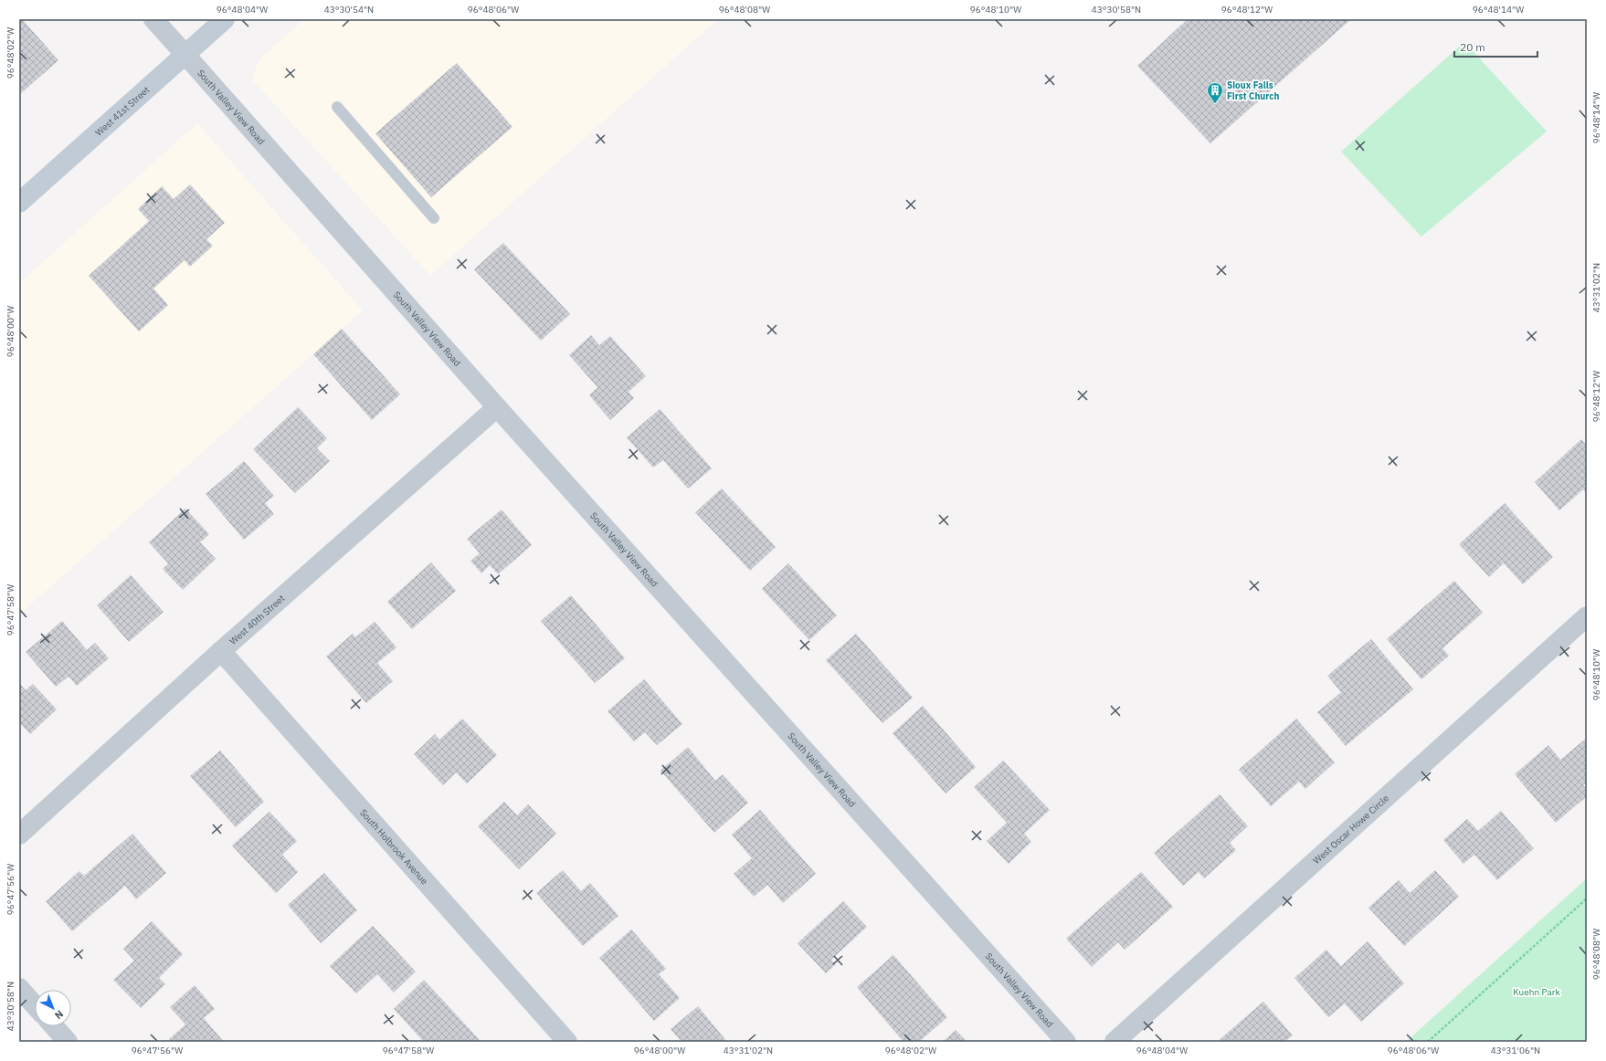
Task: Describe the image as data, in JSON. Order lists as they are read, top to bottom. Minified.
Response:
{"streets":{"main road":["West 41st Street"],"street":["South Valley View Road","West 40th Street","West Oscar Howe Circle","South Holbrook Avenue"]},"crossings":[["South Valley View Road","West 41st Street"],["South Valley View Road","West 40th Street"],["West 40th Street","South Holbrook Avenue"]],"parks":["Kuehn Park"],"places":{"building":["Sioux Falls First Church"]},"scale_bar":"20 m","north":"bottom right","coordinates":["96°48'04\"W","43°30'54\"N","96°48'06\"W","96°48'08\"W","96°48'10\"W","43°30'58\"N","96°48'12\"W","96°48'14\"W","96°48'02\"W","43°31'02\"N","96°48'00\"W","96°47'58\"W","96°47'56\"W","43°31'06\"N"]}
